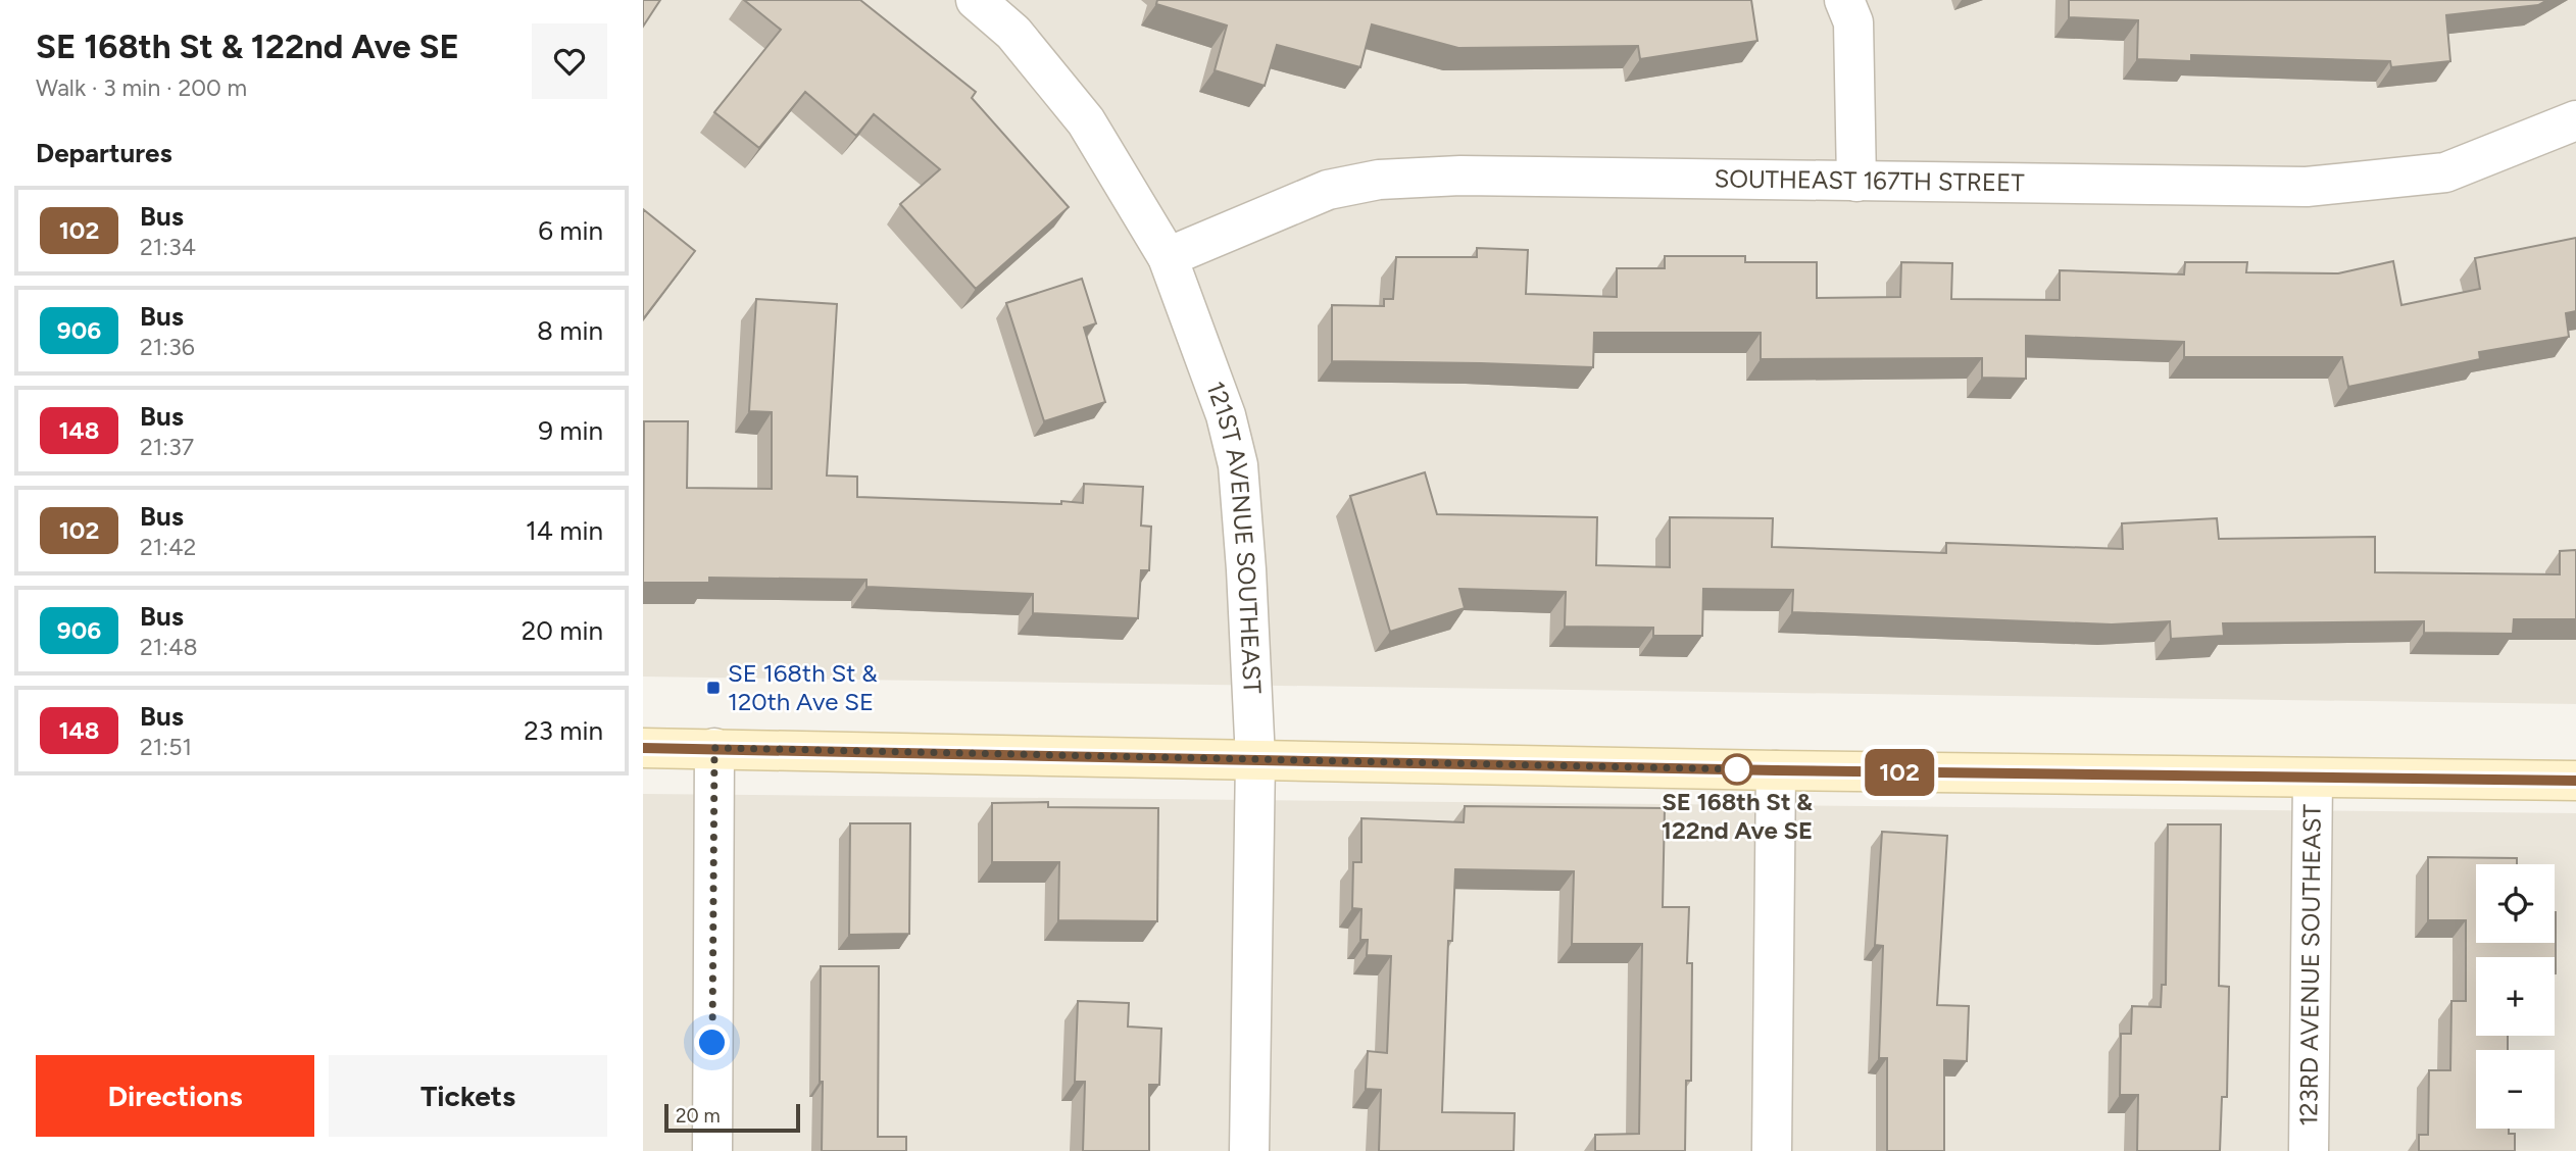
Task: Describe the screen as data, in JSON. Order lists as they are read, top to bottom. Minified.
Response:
{"streets":{"street":["SOUTHEAST 167TH STREET","121ST AVENUE SOUTHEAST","123RD AVENUE SOUTHEAST"]},"crossings":[["SOUTHEAST 167TH STREET","121ST AVENUE SOUTHEAST"]],"places":{"transit":["SE 168th St & 120th Ave SE"],"other":["SE 168th St & 122nd Ave SE"]},"lines":["bus line 102"],"scale_bar":"20 m","page":{"heading":[["SE 168th St & 122nd Ave SE","Walk · 3 min · 200 m"],"Departures"],"on_map":"102","list":[{"mark":"102","name":"Bus","note":"21:34","value":"6 min"},{"mark":"906","name":"Bus","note":"21:36","value":"8 min"},{"mark":"148","name":"Bus","note":"21:37","value":"9 min"},{"mark":"102","name":"Bus","note":"21:42","value":"14 min"},{"mark":"906","name":"Bus","note":"21:48","value":"20 min"},{"mark":"148","name":"Bus","note":"21:51","value":"23 min"}],"map_buttons":["+","−"],"buttons":["Directions","Tickets"],"scale":"20 m"}}
